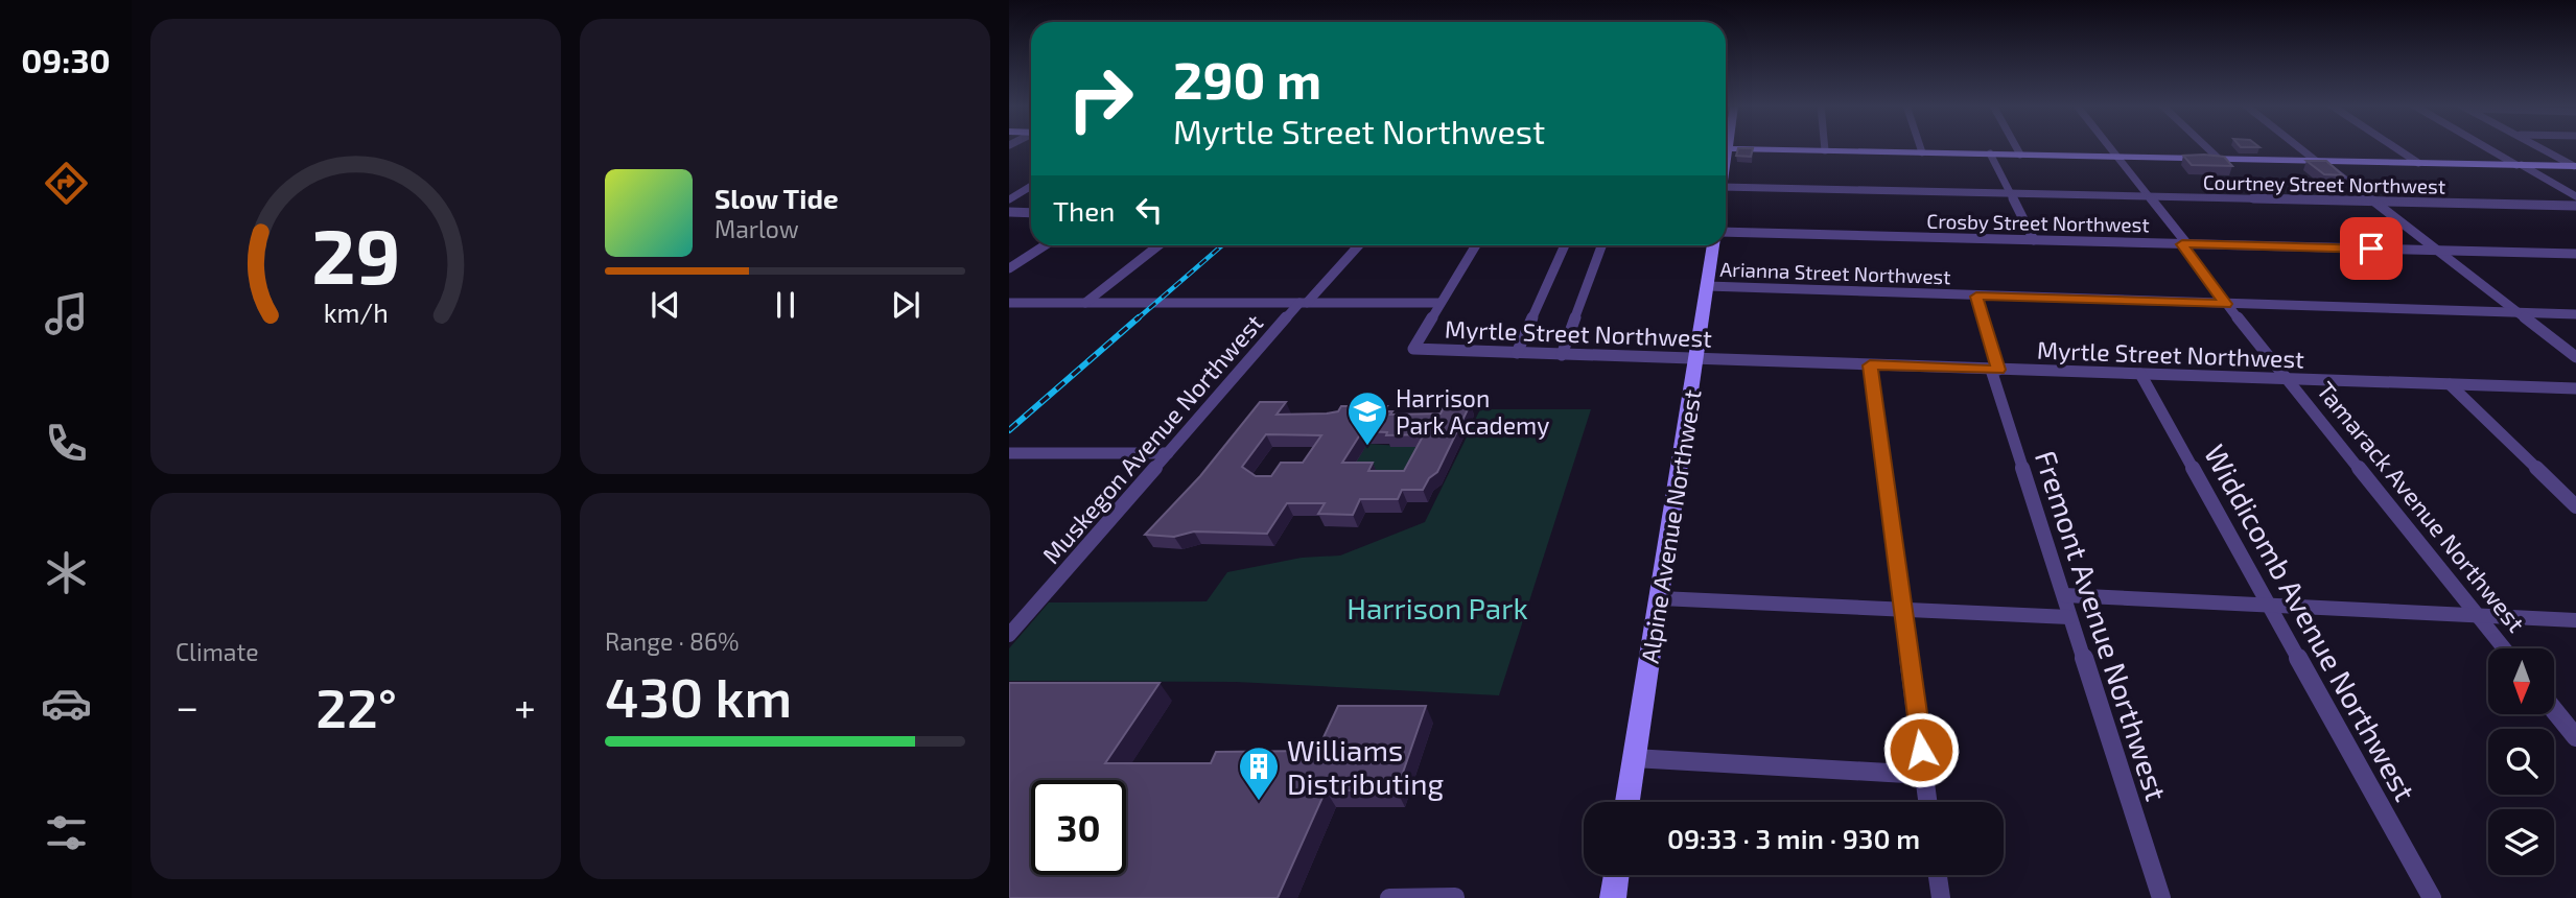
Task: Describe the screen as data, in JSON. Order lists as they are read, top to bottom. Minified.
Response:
{"streets":{"main road":["Alpine Avenue Northwest"],"street":["Courtney Street Northwest","Crosby Street Northwest","Arianna Street Northwest","Myrtle Street Northwest","Muskegon Avenue Northwest","Tamarack Avenue Northwest","Widdicomb Avenue Northwest","Fremont Avenue Northwest"]},"crossings":[["Courtney Street Northwest","Tamarack Avenue Northwest"],["Crosby Street Northwest","Tamarack Avenue Northwest"],["Arianna Street Northwest","Tamarack Avenue Northwest"],["Arianna Street Northwest","Alpine Avenue Northwest"],["Arianna Street Northwest","Fremont Avenue Northwest"],["Myrtle Street Northwest","Muskegon Avenue Northwest"],["Myrtle Street Northwest","Tamarack Avenue Northwest"],["Myrtle Street Northwest","Alpine Avenue Northwest"],["Myrtle Street Northwest","Widdicomb Avenue Northwest"],["Myrtle Street Northwest","Fremont Avenue Northwest"]],"parks":["Harrison Park"],"places":{"school or university":["Harrison Park Academy"],"building":["Williams Distributing"]},"north":"bottom","page":{"tabs":"09:30","turn":["290 m","Myrtle Street Northwest"],"song":["Slow Tide","Marlow"],"then":"Then","tile":["Climate",["Range · 86%","430 km"]],"heat":["−","22°","+"],"limit":"30","trip":"09:33 · 3 min · 930 m","gauge":["29","km/h"]}}
